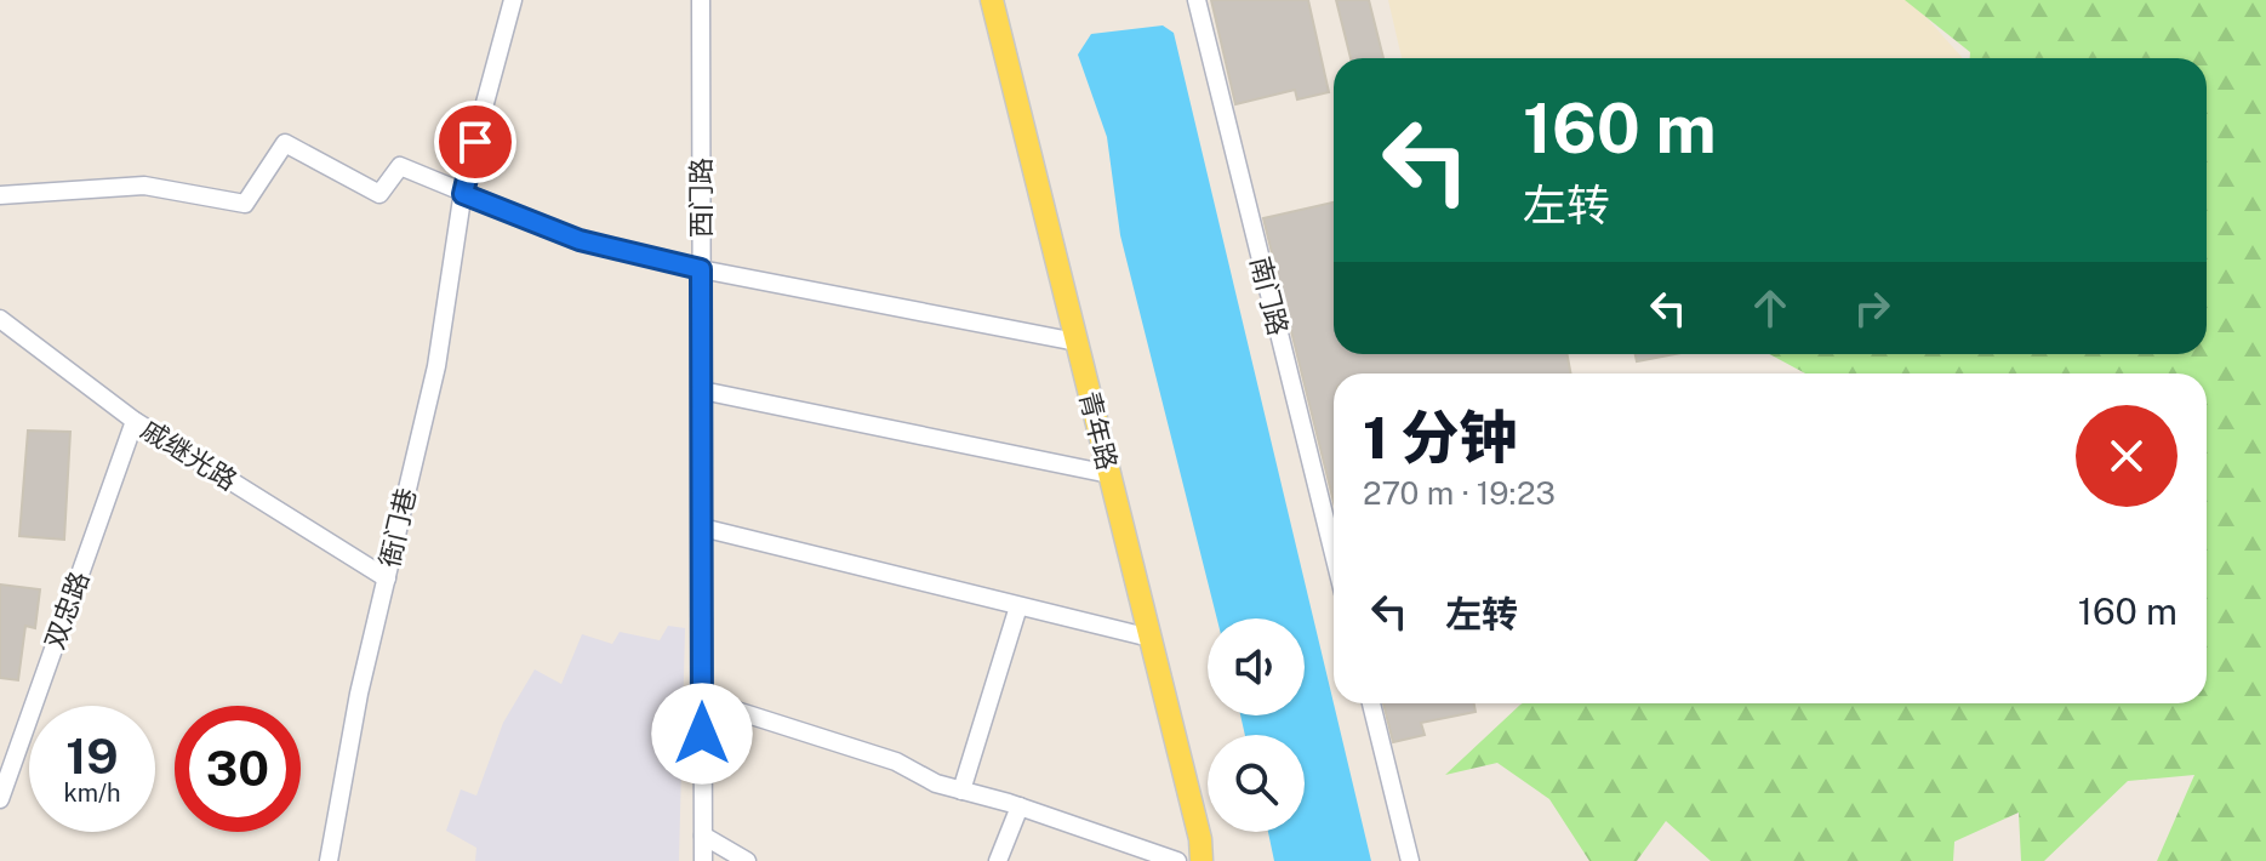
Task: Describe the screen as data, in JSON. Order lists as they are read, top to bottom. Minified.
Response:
{"streets":{"main road":["青年路"],"street":["西门路","南门路","戚继光路","衙门巷","双忠路"]},"crossings":[["戚继光路","衙门巷"],["戚继光路","双忠路"]],"page":{"turn":["160 m","左转"],"heading":["1 分钟","270 m · 19:23"],"list":[{"name":"左转","value":"160 m"}],"speed":"19 km/h","limit":"30"}}
